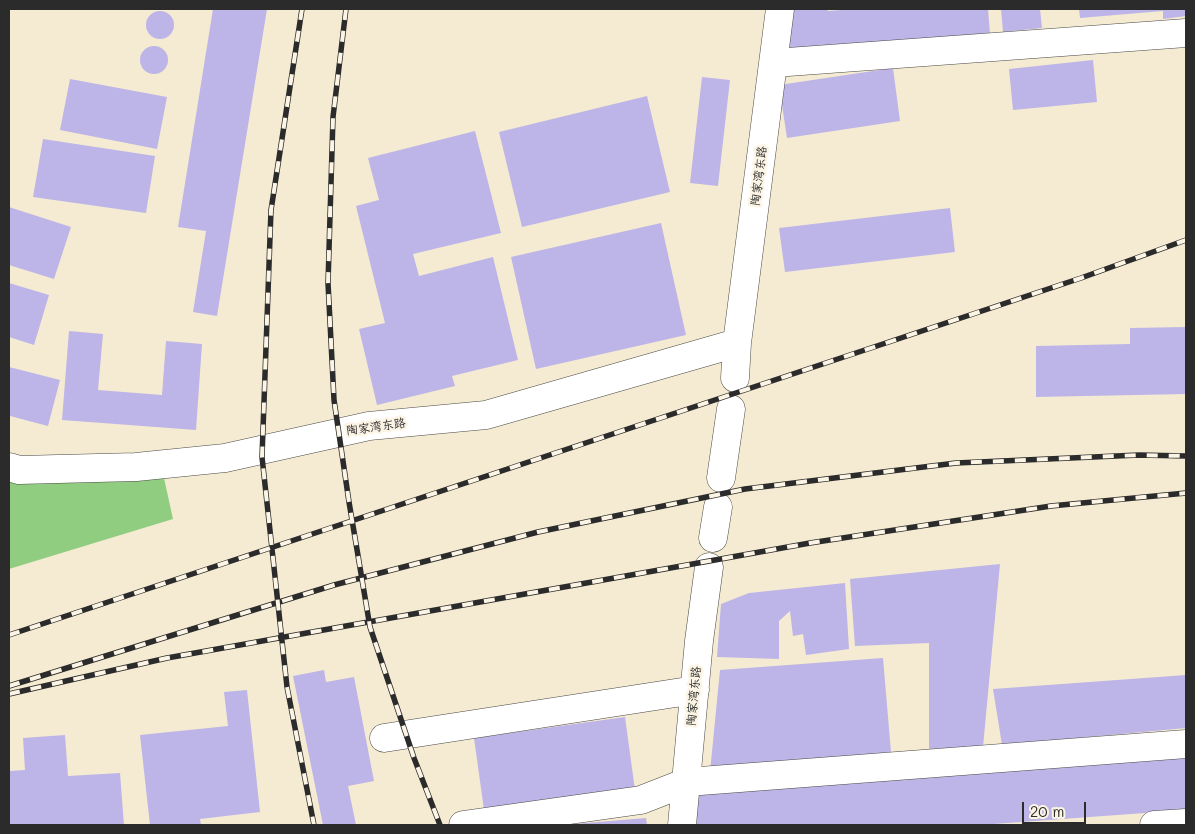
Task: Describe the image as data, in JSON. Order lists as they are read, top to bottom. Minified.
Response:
{"streets":{"street":["陶家湾东路"]},"scale_bar":"20 m"}
